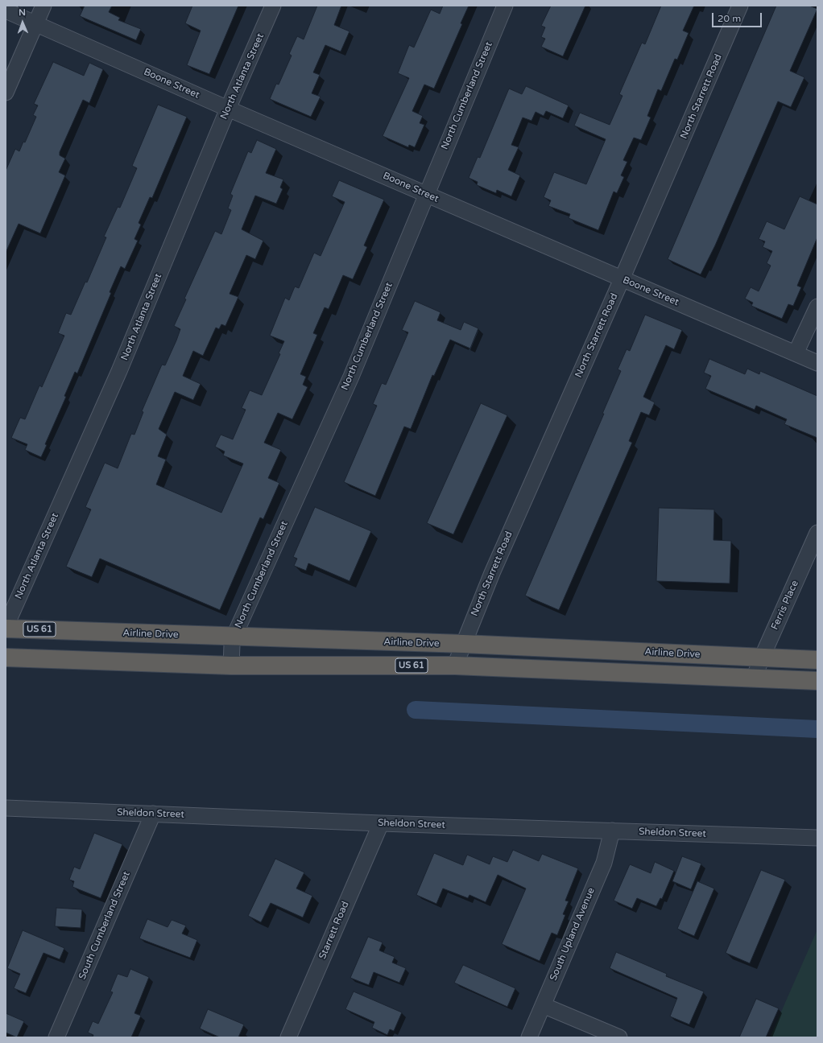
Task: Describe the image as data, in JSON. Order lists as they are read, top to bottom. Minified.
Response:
{"streets":{"highway":["US 61","Airline Drive"],"street":["North Atlanta Street","Boone Street","North Cumberland Street","North Starrett Road","Ferris Place","Sheldon Street","South Cumberland Street","Starrett Road","South Upland Avenue"]},"crossings":[["North Atlanta Street","Boone Street"],["North Atlanta Street","Airline Drive"],["Boone Street","North Cumberland Street"],["Boone Street","North Starrett Road"],["North Cumberland Street","US 61"],["North Cumberland Street","Airline Drive"],["North Starrett Road","US 61"],["North Starrett Road","Airline Drive"],["Ferris Place","US 61"],["Ferris Place","Airline Drive"],["Sheldon Street","South Cumberland Street"],["Sheldon Street","Starrett Road"],["Sheldon Street","South Upland Avenue"]],"scale_bar":"20 m","north":"top"}
